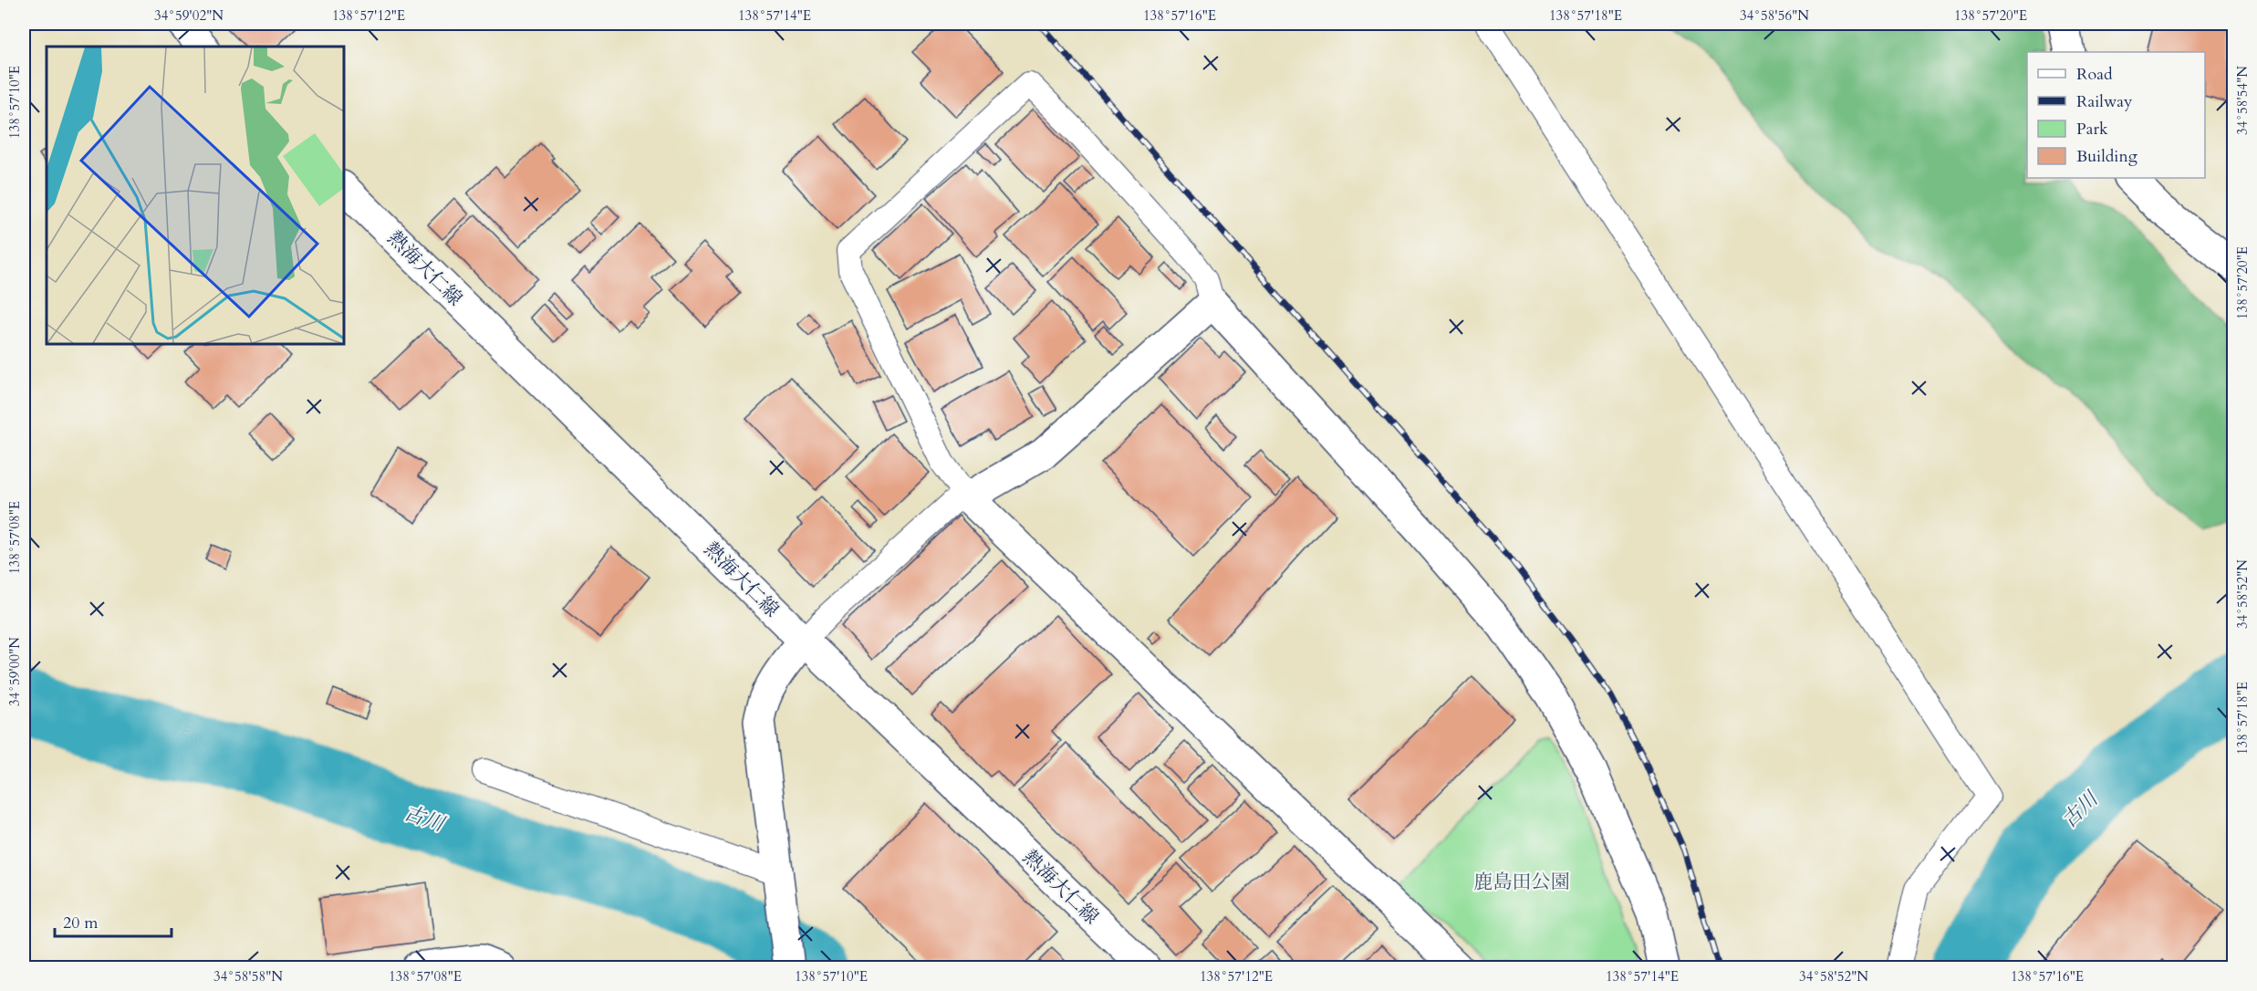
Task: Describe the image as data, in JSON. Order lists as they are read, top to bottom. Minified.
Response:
{"streets":{"street":["熱海大仁線"]},"water":["古川"],"parks":["鹿島田公園"],"legend":["Road","Railway","Park","Building"],"scale_bar":"20 m","coordinates":["34°59'02\"N","138°57'12\"E","138°57'14\"E","138°57'16\"E","138°57'18\"E","34°58'56\"N","138°57'20\"E","34°58'54\"N","138°57'10\"E","138°57'08\"E","34°58'52\"N","34°59'00\"N","34°58'58\"N"]}
